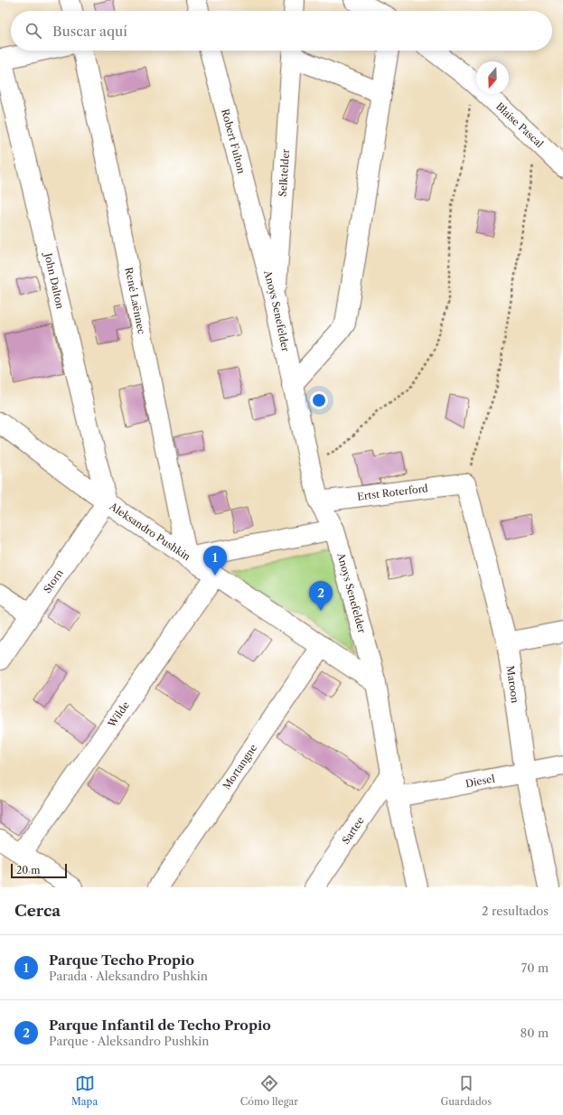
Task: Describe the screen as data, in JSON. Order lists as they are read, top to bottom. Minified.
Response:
{"streets":{"street":["Blaise Pascal","Robert Fulton","Selktelder","John Dalton","René Laënnec","Anoys Senefelder","Ertst Roterford","Aleksandro Pushkin","Storn","Maroon","Wilde","Mortangne","Diesel","Sartee"]},"crossings":[["Robert Fulton","Anoys Senefelder"],["Selktelder","Anoys Senefelder"],["John Dalton","Aleksandro Pushkin"],["John Dalton","Storn"],["René Laënnec","Aleksandro Pushkin"],["Anoys Senefelder","Ertst Roterford"],["Anoys Senefelder","Aleksandro Pushkin"],["Anoys Senefelder","Diesel"],["Anoys Senefelder","Sartee"],["Ertst Roterford","Maroon"],["Aleksandro Pushkin","Storn"],["Aleksandro Pushkin","Wilde"],["Aleksandro Pushkin","Mortangne"],["Maroon","Diesel"]],"scale_bar":"20 m","north":"bottom","page":{"search":"Buscar aquí","pins":["1","2"],"scale":"20 m","heading":["Cerca","2 resultados"],"list":[{"mark":"1","name":"Parque Techo Propio","note":"Parada · Aleksandro Pushkin","value":"70 m"},{"mark":"2","name":"Parque Infantil de Techo Propio","note":"Parque · Aleksandro Pushkin","value":"80 m"}],"nav":["Mapa","Cómo llegar","Guardados"]}}
